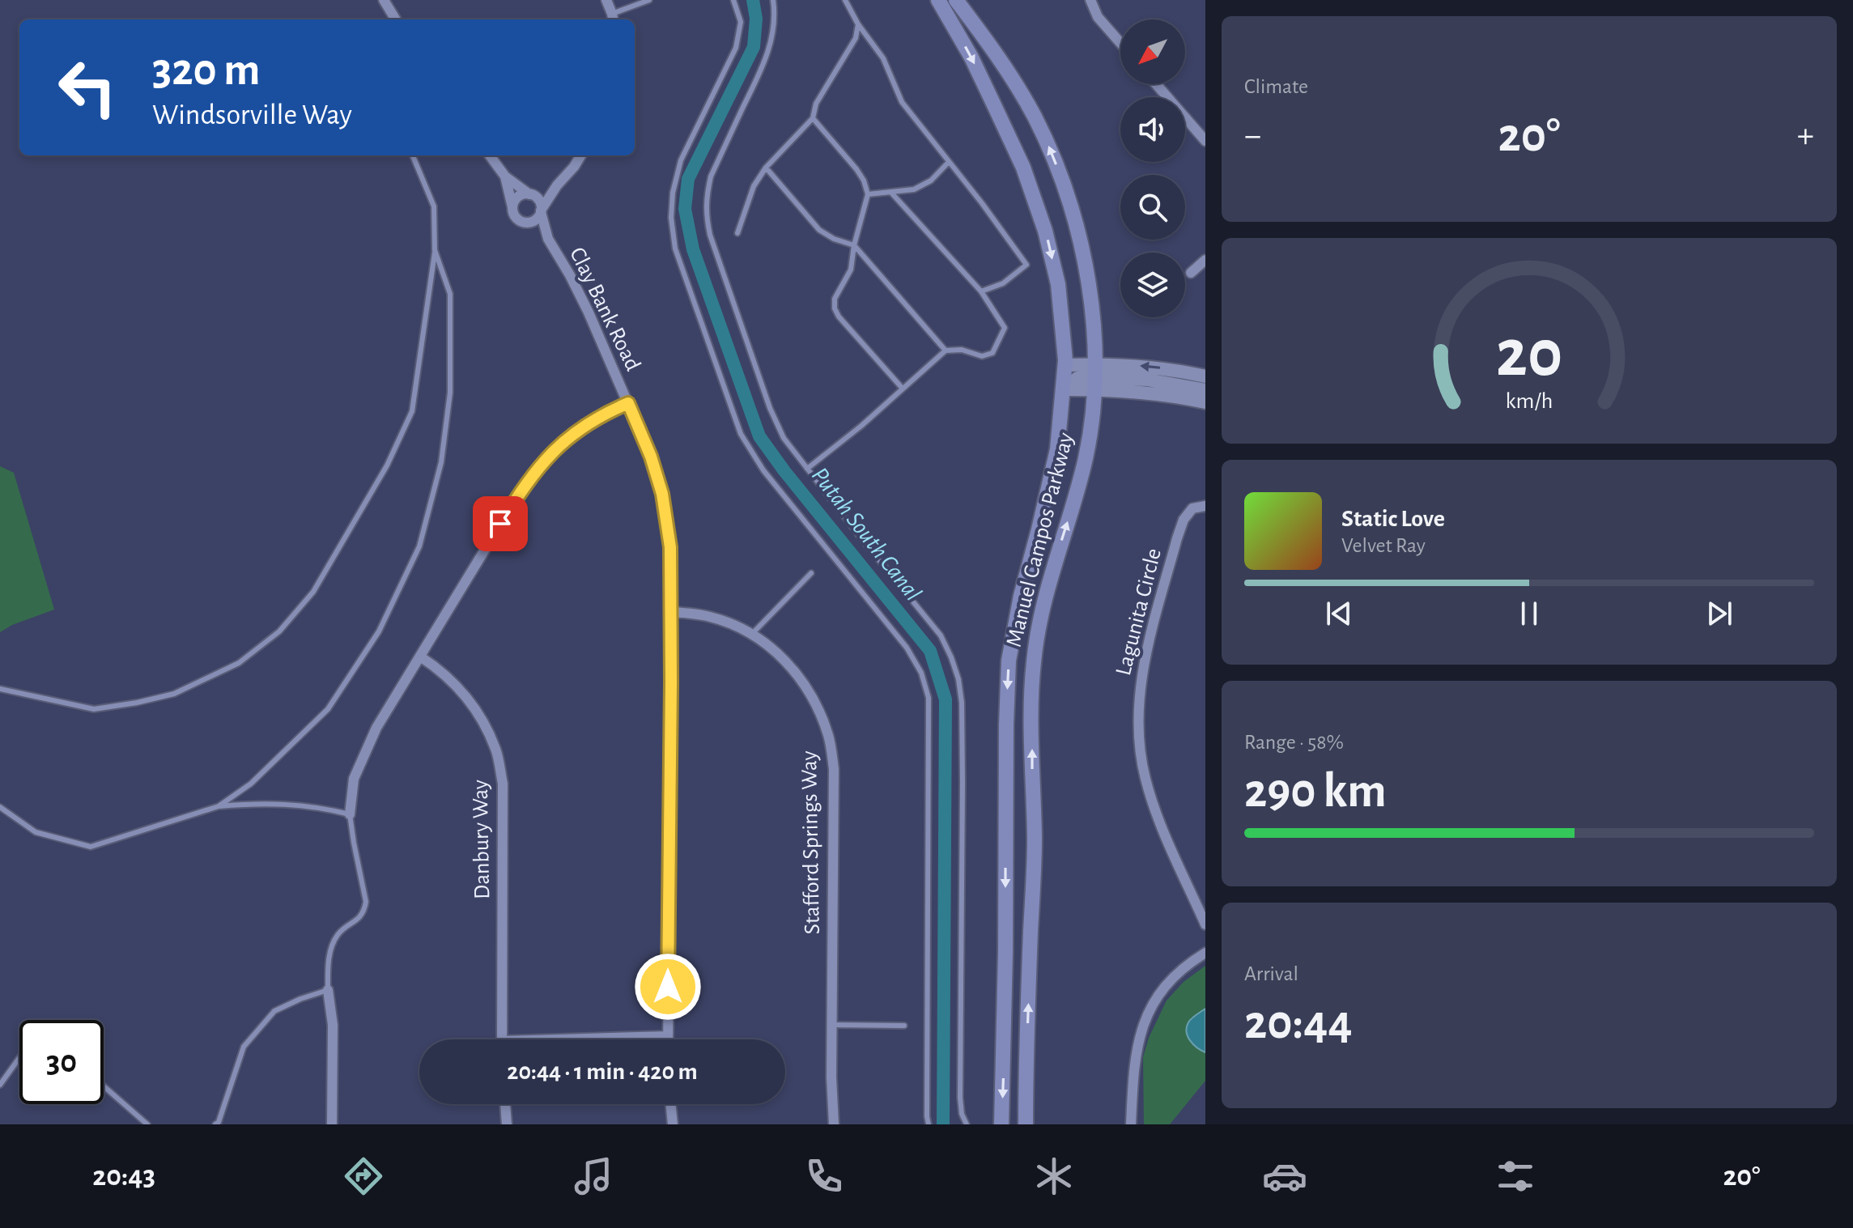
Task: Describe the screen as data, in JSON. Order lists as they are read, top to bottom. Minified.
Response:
{"streets":{"main road":["Manuel Campos Parkway"],"street":["Clay Bank Road","Lagunita Circle","Danbury Way","Stafford Springs Way"]},"crossings":[["Clay Bank Road","Stafford Springs Way"]],"water":["Putah South Canal"],"north":"bottom left","page":{"tile":["Climate",["Range · 58%","290 km"],["Arrival","20:44"]],"turn":["320 m","Windsorville Way"],"heat":["−","20°","+"],"song":["Static Love","Velvet Ray"],"limit":"30","trip":"20:44 · 1 min · 420 m","tabs":["20:43","20°"],"gauge":["20","km/h"]}}
